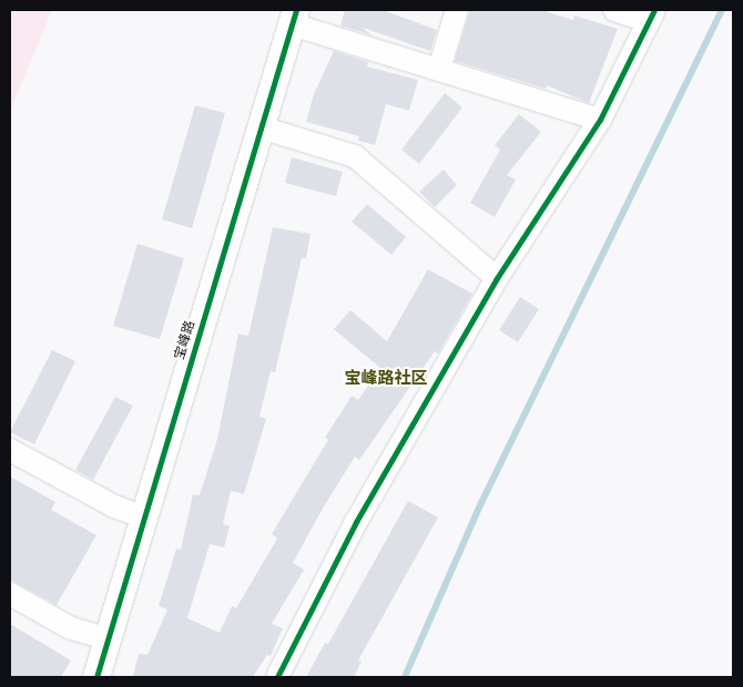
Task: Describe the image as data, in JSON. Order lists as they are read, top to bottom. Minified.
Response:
{"streets":{"street":["宝峰路"]},"districts":["宝峰路社区"]}
